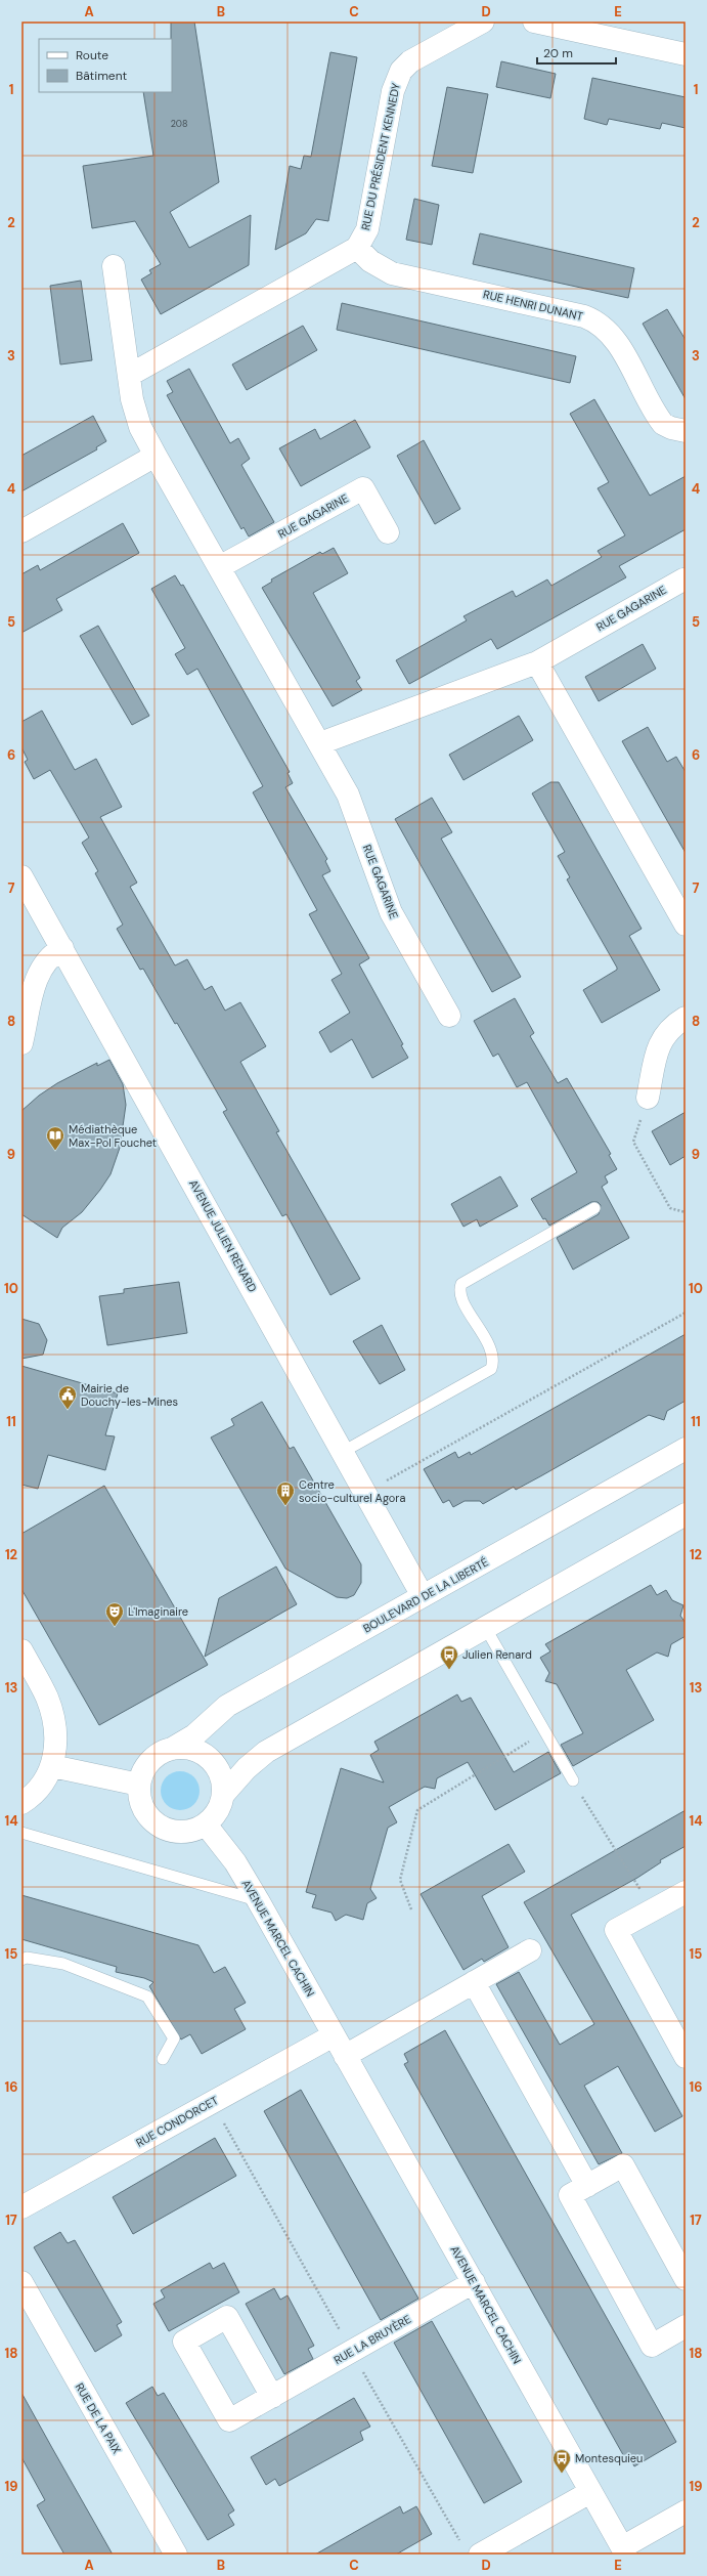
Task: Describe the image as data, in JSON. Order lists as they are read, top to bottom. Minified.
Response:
{"streets":{"street":["RUE DU PRÉSIDENT KENNEDY","RUE HENRI DUNANT","RUE GAGARINE","AVENUE JULIEN RENARD","BOULEVARD DE LA LIBERTÉ","AVENUE MARCEL CACHIN","RUE CONDORCET","RUE LA BRUYÈRE","RUE DE LA PAIX"]},"crossings":[["RUE DU PRÉSIDENT KENNEDY","RUE HENRI DUNANT"],["AVENUE JULIEN RENARD","BOULEVARD DE LA LIBERTÉ"],["BOULEVARD DE LA LIBERTÉ","AVENUE MARCEL CACHIN"],["AVENUE MARCEL CACHIN","RUE CONDORCET"],["AVENUE MARCEL CACHIN","RUE LA BRUYÈRE"]],"places":{"library":["Médiathèque Max-Pol Fouchet"],"public building":["Mairie de Douchy-les-Mines"],"building":["Centre socio-culturel Agora"],"theatre":["L'Imaginaire"],"bus stop":["Julien Renard","Montesquieu"]},"house_numbers":["208"],"legend":["Route","Bâtiment"],"scale_bar":"20 m","grid":{"columns":["A","B","C","D","E"],"rows":["1","2","3","4","5","6","7","8","9","10","11","12","13","14","15","16","17","18","19"]}}
